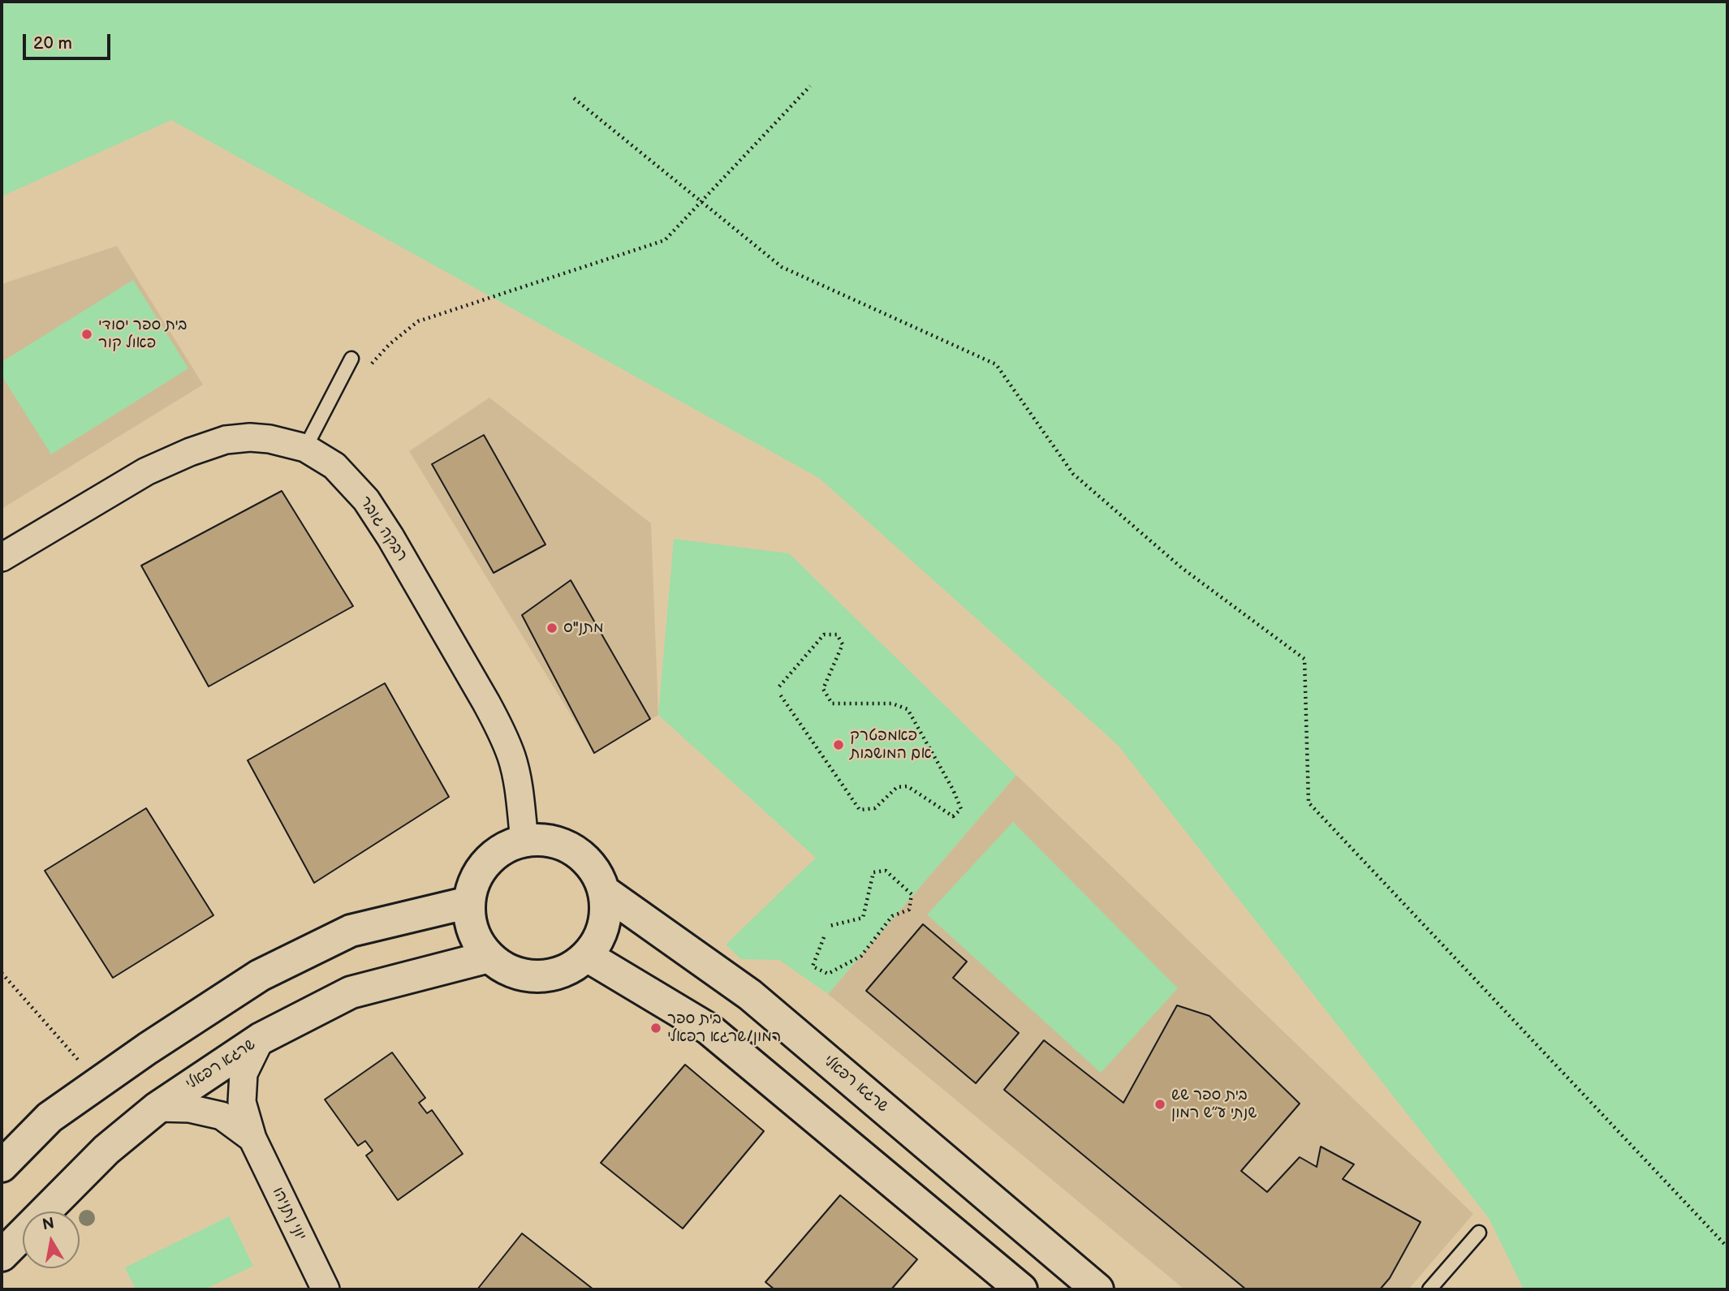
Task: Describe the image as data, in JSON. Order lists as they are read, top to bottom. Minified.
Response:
{"streets":{"street":["רבקה גובר","שרגא רפאלי","יוני נתניהו"]},"crossings":[["רבקה גובר","שרגא רפאלי"],["שרגא רפאלי","יוני נתניהו"]],"places":["בית ספר יסודי פאול קור","מתנ\"ס","פאמפטרק אם המושבות","בית ספר רמון/שרגא רפאלי","בית ספר שש שנתי ע״ש רמון"],"scale_bar":"20 m","north":"top"}
